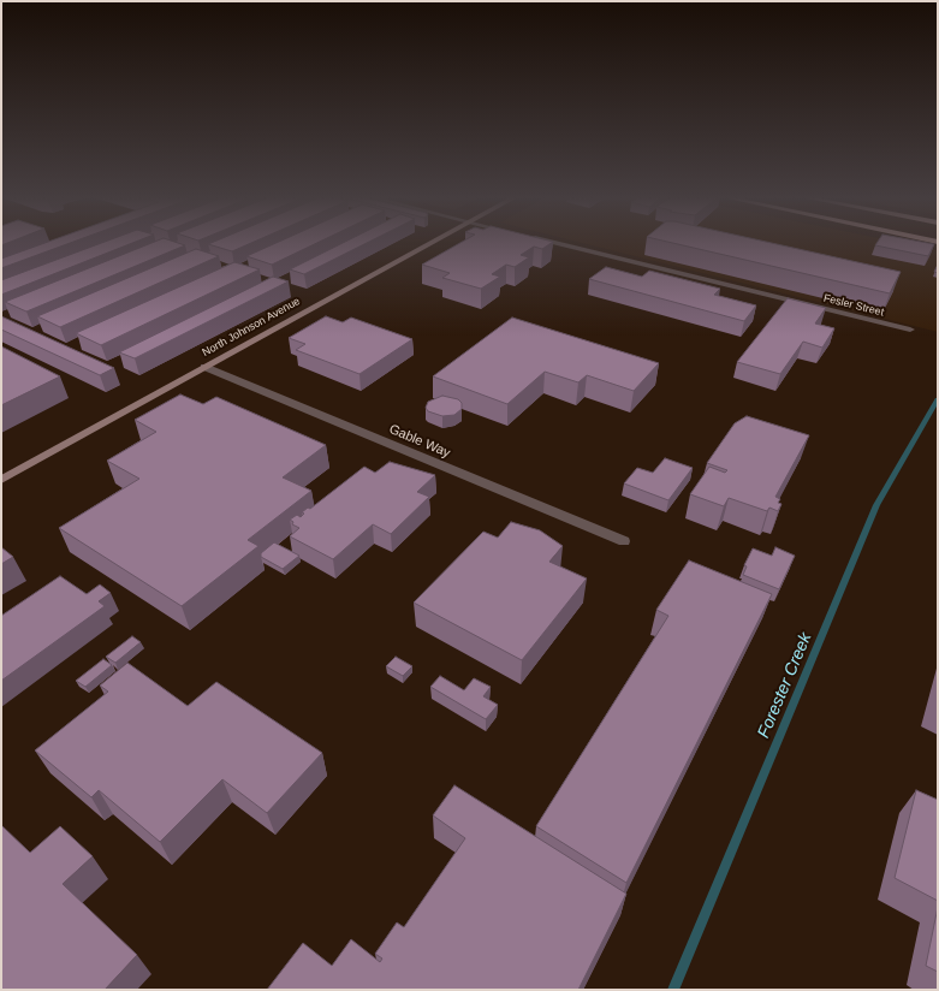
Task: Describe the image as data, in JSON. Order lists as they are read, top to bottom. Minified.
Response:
{"streets":{"main road":["North Johnson Avenue"],"street":["Fesler Street","Gable Way"]},"crossings":[["North Johnson Avenue","Gable Way"]],"water":["Forester Creek"]}
